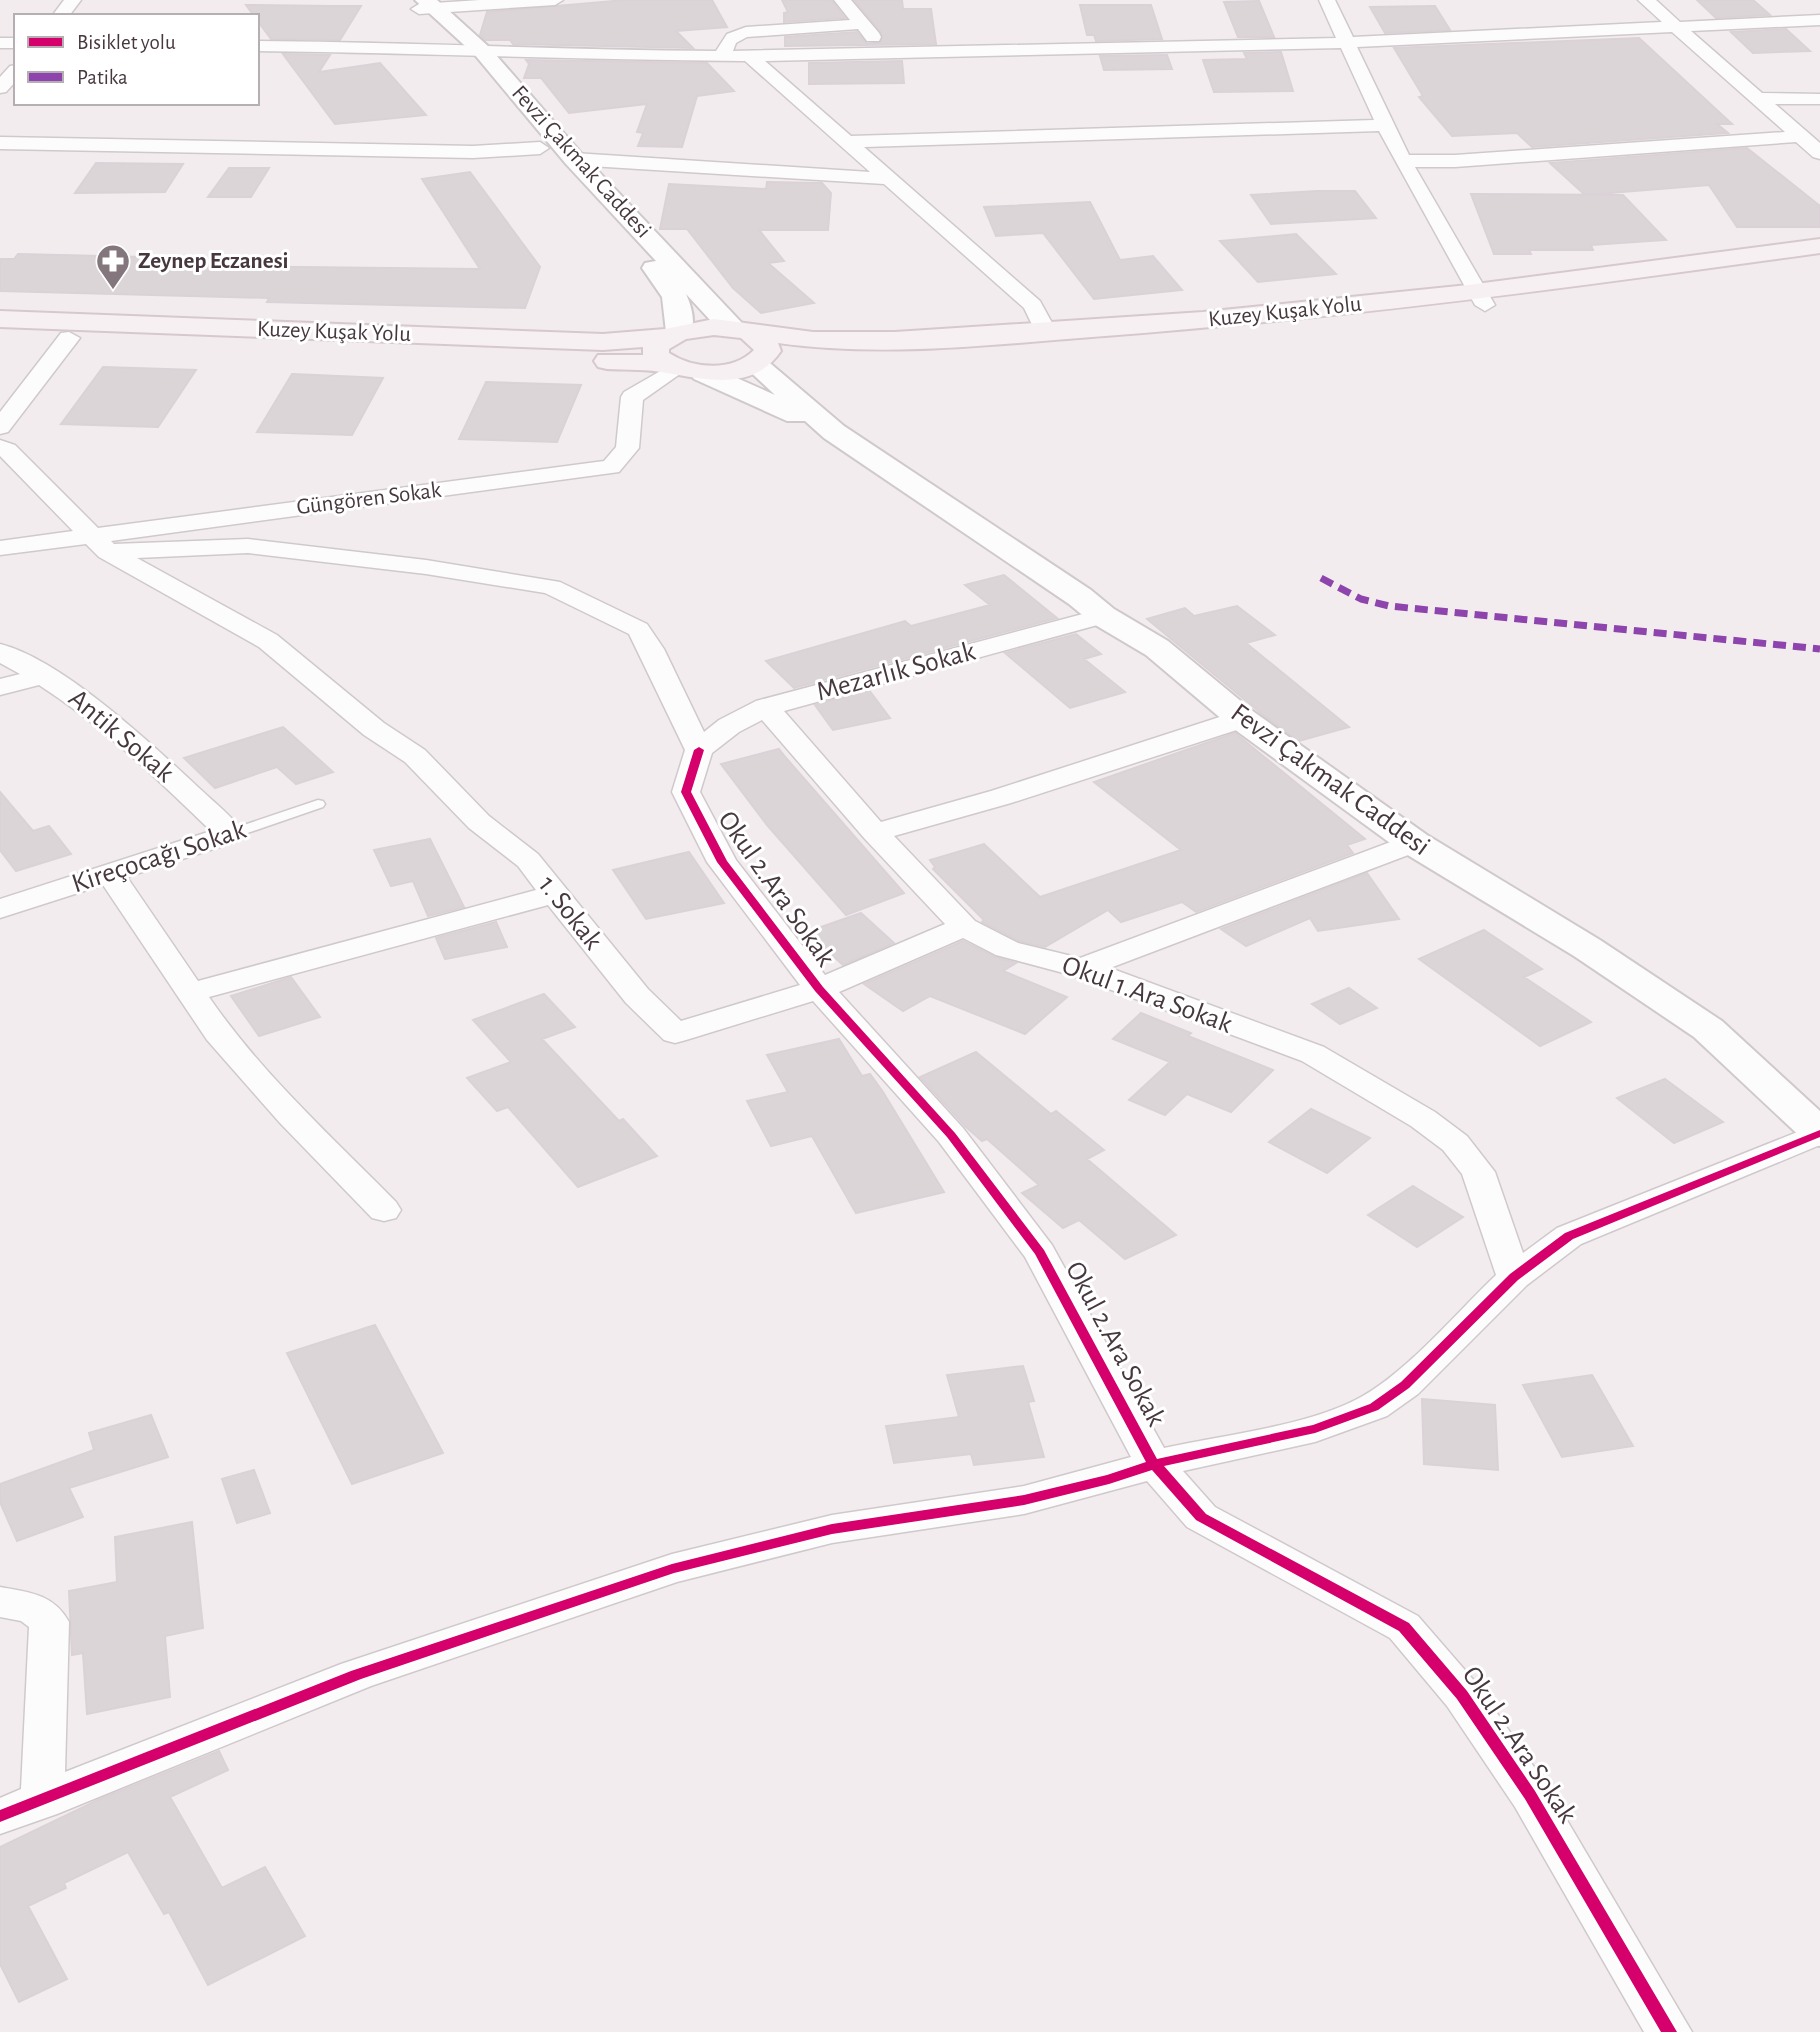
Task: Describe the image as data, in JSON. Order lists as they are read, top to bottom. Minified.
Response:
{"streets":{"main road":["Kuzey Kuşak Yolu"],"street":["Fevzi Çakmak Caddesi","Güngören Sokak","Mezarlık Sokak","Antik Sokak","Kireçocağı Sokak","Okul 2.Ara Sokak","1. Sokak","Okul 1.Ara Sokak"]},"crossings":[["Fevzi Çakmak Caddesi","Kuzey Kuşak Yolu"],["Fevzi Çakmak Caddesi","Mezarlık Sokak"],["Kuzey Kuşak Yolu","Güngören Sokak"],["Güngören Sokak","1. Sokak"],["Mezarlık Sokak","Okul 2.Ara Sokak"],["Mezarlık Sokak","Okul 1.Ara Sokak"],["Antik Sokak","Kireçocağı Sokak"],["Okul 2.Ara Sokak","1. Sokak"]],"places":{"pharmacy":["Zeynep Eczanesi"]},"legend":["Bisiklet yolu","Patika"]}
